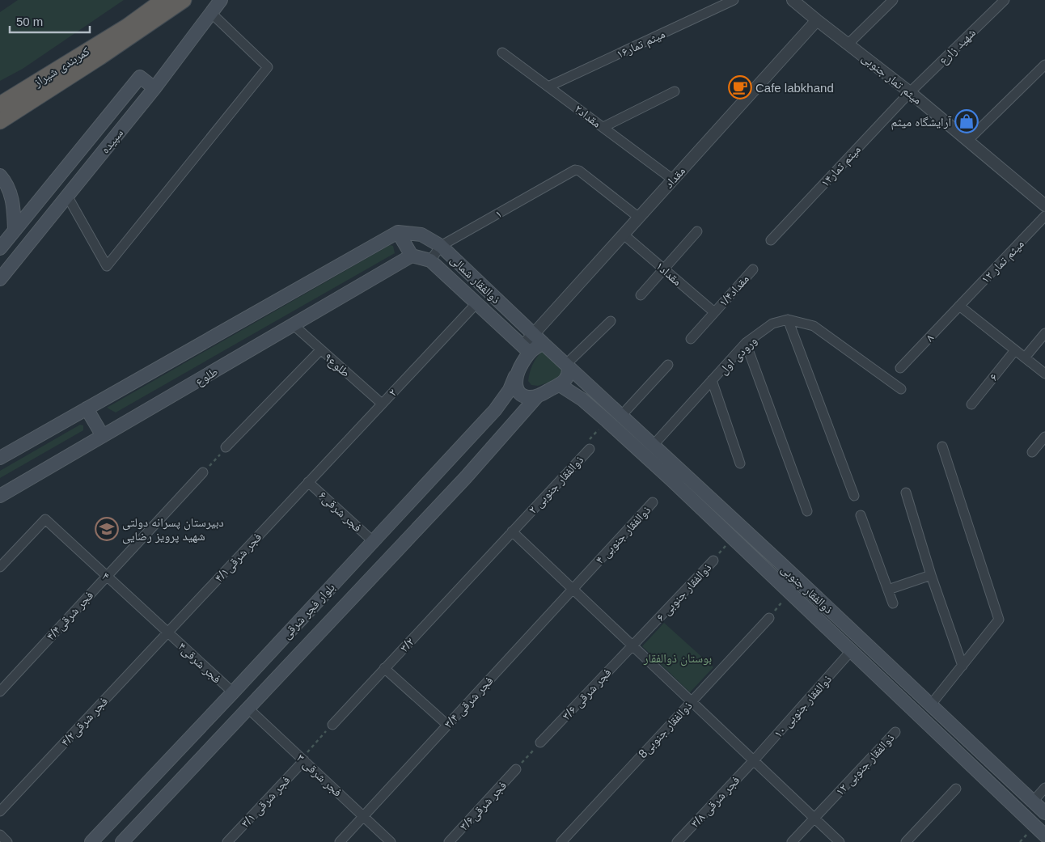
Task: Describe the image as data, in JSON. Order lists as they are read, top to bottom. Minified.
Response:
{"streets":{"highway":["کمربندی شیراز"],"main road":["سپیده","ذوالفقار شمالی","طلوع","ذوالفقار جنوبی","بلوار فجر شرقی"],"street":["میثم تمار۱۶","شهید زارع","میثم تمار جنوبی","مقداد۲","میثم تمار۱۴","مقداد","۱","میثم تمار ۱۲","مقداد۱","مقداد۱/۴","۸","ورودی اول","طلوع۹","۶","۲","۲ ذوالفقار جنوبی","فجر شرقی۶","۴ ذوالفقار جنوبی","فجر شرقی۴/۱","۴","۶ ذوالفقار جنوبی","فجر شرقی۴/۴","۳/۲","فجر شرقی۴","۳/۶ فجر شرقی","۳/۴ فجر شرقی","۱۰ ذوالفقار جنوبی","فجر شرقی۴/۲","8ذوالفقار جنوبی","۱۲ ذوالفقار جنوبی","۳ فجر شرقی","۳/۱ فجر شرقی","۳/۸ فجر شرقی","فجر شرقی۳/۶"]},"crossings":[["میثم تمار۱۶","مقداد۲"],["شهید زارع","میثم تمار جنوبی"],["شهید زارع","میثم تمار۱۴"],["میثم تمار جنوبی","میثم تمار۱۴"],["میثم تمار جنوبی","مقداد"],["مقداد۲","مقداد"],["مقداد","۱"],["مقداد","مقداد۱"],["مقداد","ذوالفقار شمالی"],["مقداد","ذوالفقار جنوبی"],["مقداد","بلوار فجر شرقی"],["۱","ذوالفقار شمالی"],["میثم تمار ۱۲","۸"],["مقداد۱","مقداد۱/۴"],["ذوالفقار شمالی","طلوع"],["ذوالفقار شمالی","۲"],["ذوالفقار شمالی","ذوالفقار جنوبی"],["ذوالفقار شمالی","بلوار فجر شرقی"],["ورودی اول","ذوالفقار جنوبی"],["طلوع۹","طلوع"],["طلوع۹","۲"],["۲","فجر شرقی۶"],["۲","فجر شرقی۴/۱"],["۲ ذوالفقار جنوبی","ذوالفقار جنوبی"],["۲ ذوالفقار جنوبی","۳/۲"],["فجر شرقی۶","فجر شرقی۴/۱"],["فجر شرقی۶","بلوار فجر شرقی"],["۴ ذوالفقار جنوبی","۳/۴ فجر شرقی"],["فجر شرقی۴/۱","۴"],["فجر شرقی۴/۱","فجر شرقی۴"],["فجر شرقی۴/۱","فجر شرقی۴/۲"],["۴","فجر شرقی۴/۴"],["۴","فجر شرقی۴"],["۴","فجر شرقی۴/۲"],["ذوالفقار جنوبی","۶ ذوالفقار جنوبی"],["ذوالفقار جنوبی","بلوار فجر شرقی"],["ذوالفقار جنوبی","۱۰ ذوالفقار جنوبی"],["۶ ذوالفقار جنوبی","۳/۶ فجر شرقی"],["بلوار فجر شرقی","فجر شرقی۴"],["بلوار فجر شرقی","۳ فجر شرقی"],["فجر شرقی۴","فجر شرقی۴/۲"],["۳/۴ فجر شرقی","۳ فجر شرقی"],["۱۰ ذوالفقار جنوبی","۳/۸ فجر شرقی"],["۳ فجر شرقی","۳/۱ فجر شرقی"]],"parks":["بوستان ذوالفقار"],"places":{"cafe":["Cafe labkhand"],"shop":["آرایشگاه میثم"],"school or university":["دبیرستان پسرانه دولتی شهید پرویز رضایی"]},"scale_bar":"50 m"}
